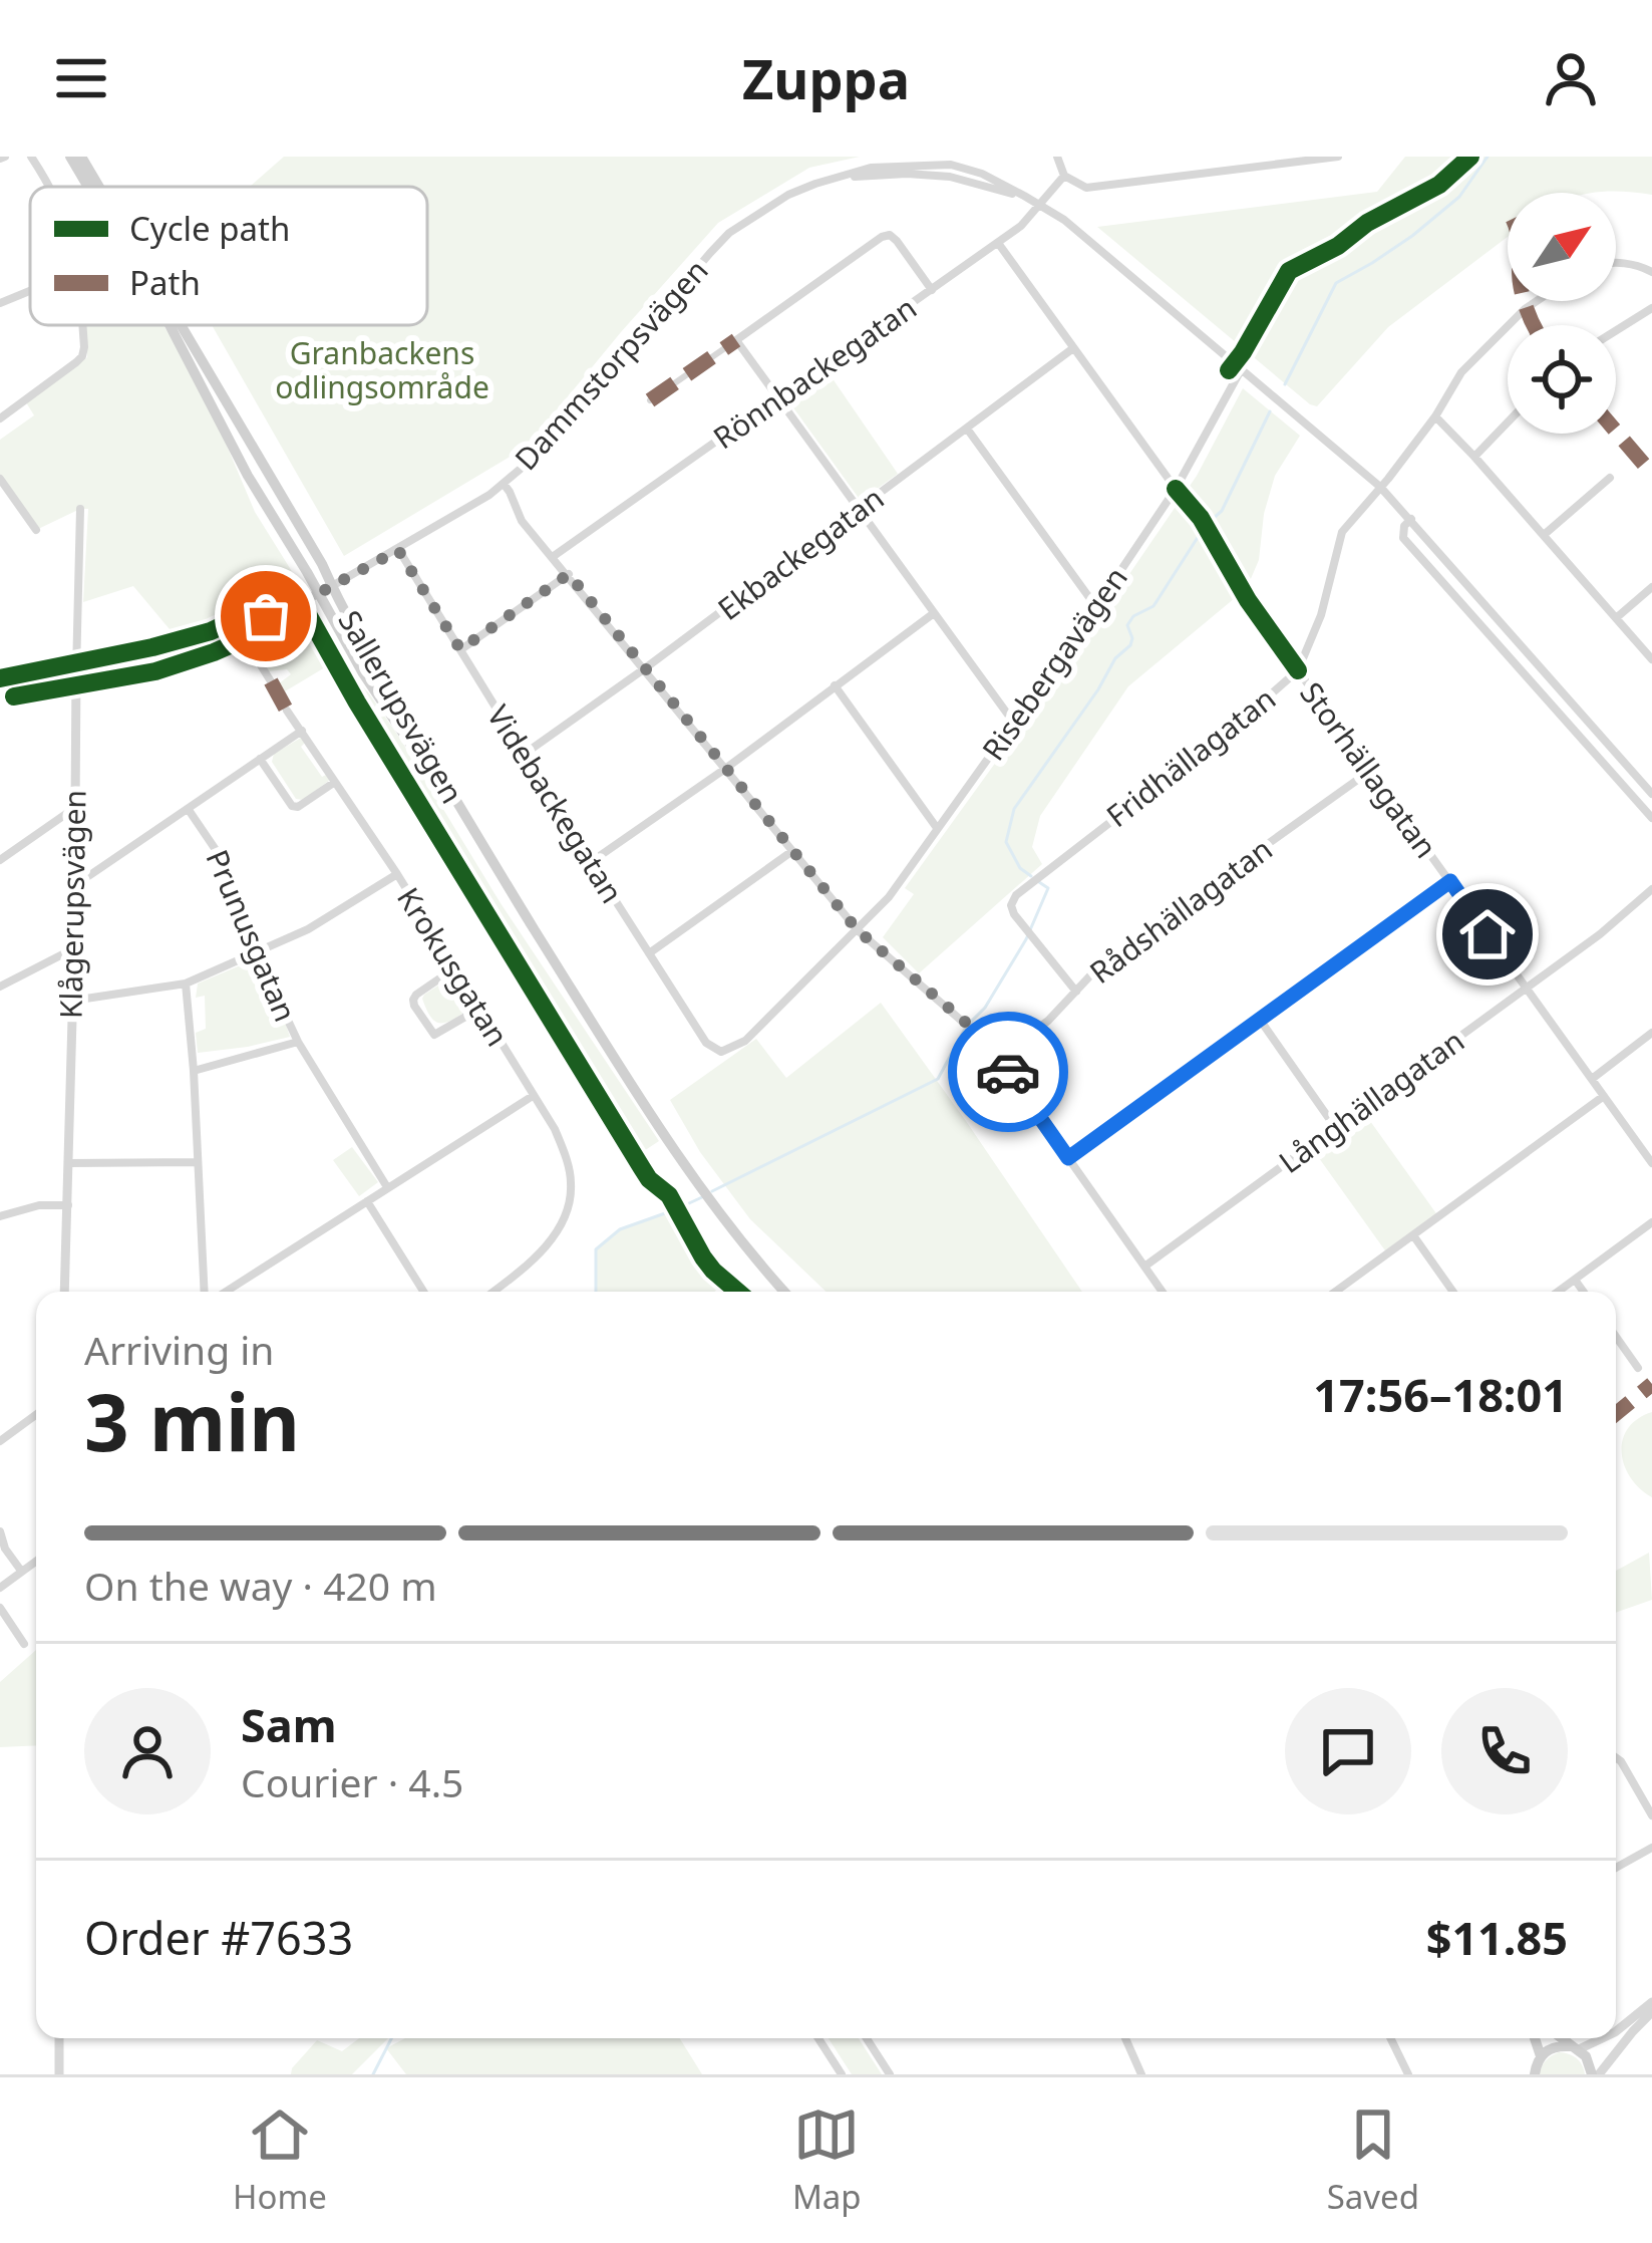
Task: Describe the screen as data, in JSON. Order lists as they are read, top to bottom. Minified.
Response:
{"streets":{"main road":["Sallerupsvägen"],"street":["Dammstorpsvägen","Rönnbackegatan","Ekbackegatan","Risebergavägen","Fridhällagatan","Storhällagatan","Videbackegatan","Klågerupsvägen","Rådshällagatan","Prunusgatan","Krokusgatan","Långhällagatan"]},"crossings":[["Dammstorpsvägen","Rönnbackegatan"],["Dammstorpsvägen","Risebergavägen"],["Dammstorpsvägen","Sallerupsvägen"],["Dammstorpsvägen","Fridhällagatan"],["Dammstorpsvägen","Videbackegatan"],["Dammstorpsvägen","Klågerupsvägen"],["Dammstorpsvägen","Krokusgatan"],["Ekbackegatan","Videbackegatan"],["Risebergavägen","Videbackegatan"],["Fridhällagatan","Storhällagatan"],["Fridhällagatan","Rådshällagatan"],["Storhällagatan","Rådshällagatan"],["Storhällagatan","Långhällagatan"]],"parks":["Granbackens odlingsområde"],"legend":["Cycle path","Path"],"north":"top right","page":{"header":"Zuppa","heading":["3 min","Arriving in","17:56–18:01"],"panel":["Sam","Courier · 4.5","Order #7633","$11.85"],"bar":"On the way · 420 m","tabs":["Home","Map","Saved"]}}
